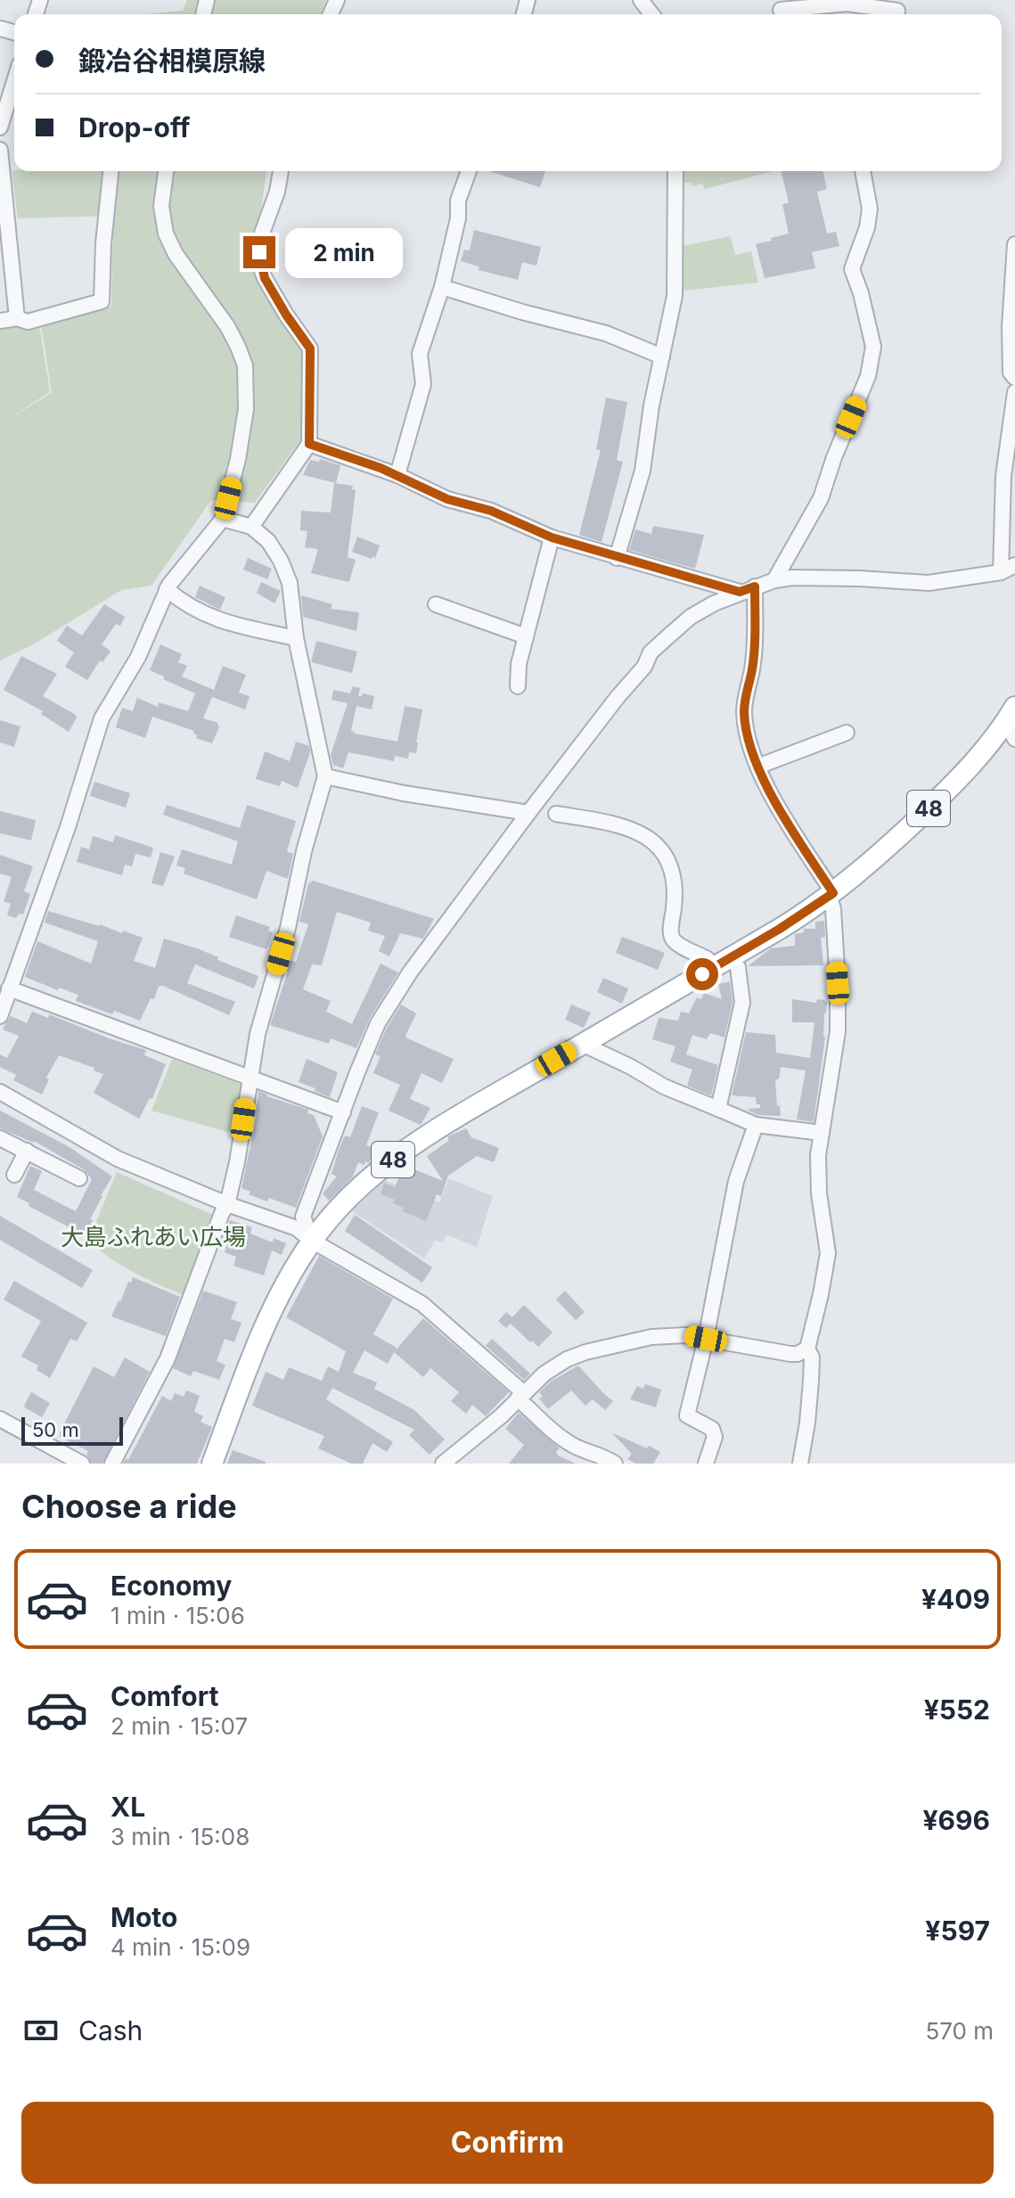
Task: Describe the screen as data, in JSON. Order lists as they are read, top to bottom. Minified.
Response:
{"streets":{"main road":["48"]},"parks":["大島ふれあい広場"],"scale_bar":"50 m","page":{"banner":["鍛冶谷相模原線","Drop-off"],"bubble":"2 min","scale":"50 m","heading":"Choose a ride","list":[{"name":"Economy","note":"1 min · 15:06","value":"¥409"},{"name":"Comfort","note":"2 min · 15:07","value":"¥552"},{"name":"XL","note":"3 min · 15:08","value":"¥696"},{"name":"Moto","note":"4 min · 15:09","value":"¥597"}],"pay":["Cash","570 m"],"buttons":"Confirm"}}
